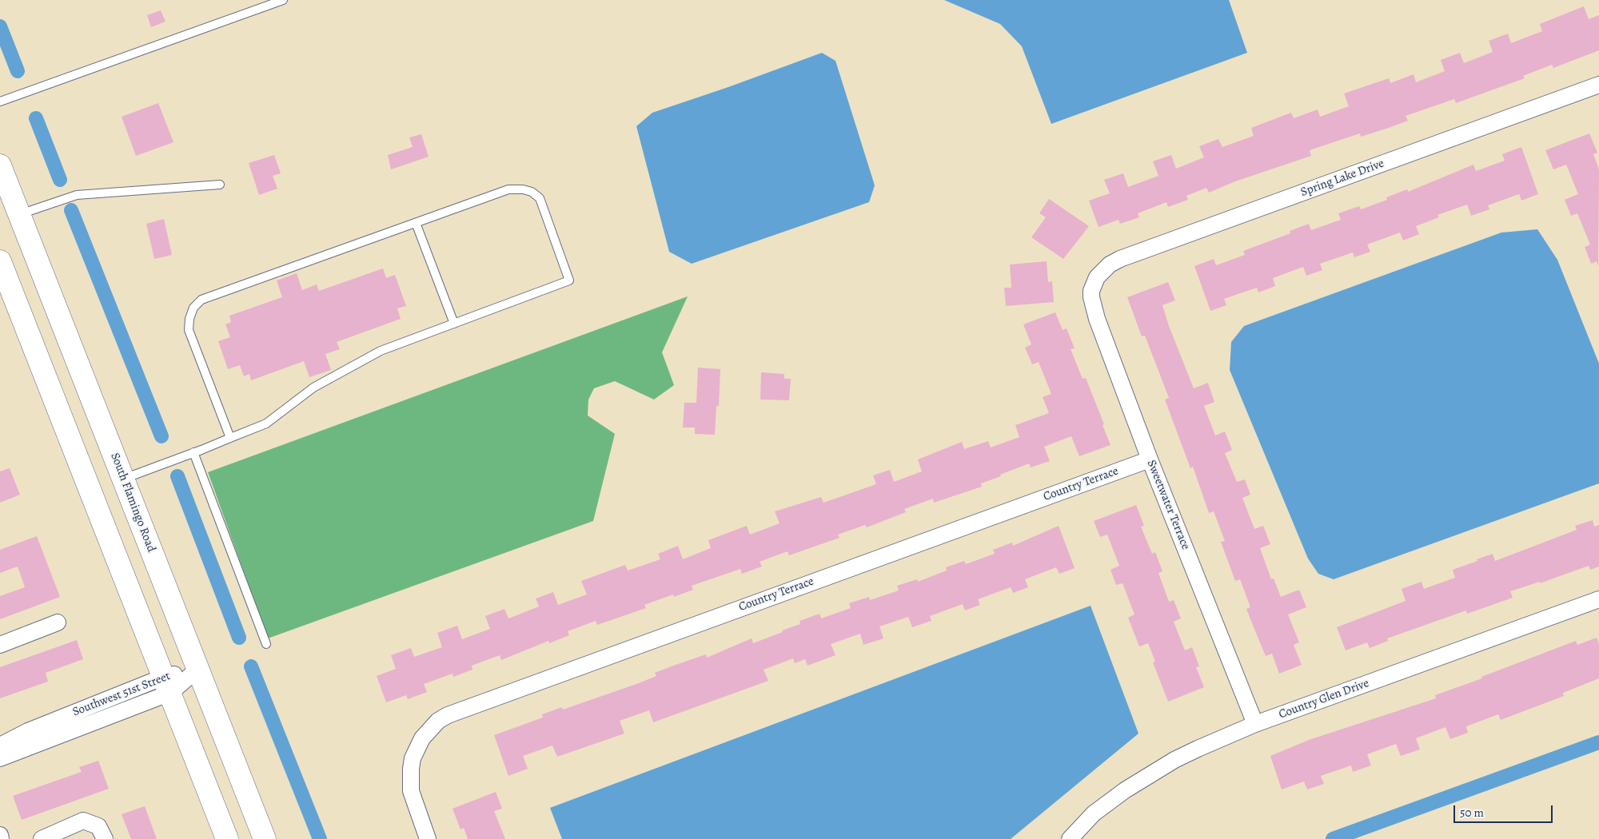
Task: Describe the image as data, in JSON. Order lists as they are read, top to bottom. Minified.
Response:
{"streets":{"highway":["South Flamingo Road"],"street":["Spring Lake Drive","Country Terrace","Sweetwater Terrace","Southwest 51st Street","Country Glen Drive"]},"crossings":[["Spring Lake Drive","Sweetwater Terrace"],["Country Terrace","Sweetwater Terrace"],["South Flamingo Road","Southwest 51st Street"],["Sweetwater Terrace","Country Glen Drive"]],"scale_bar":"50 m"}
